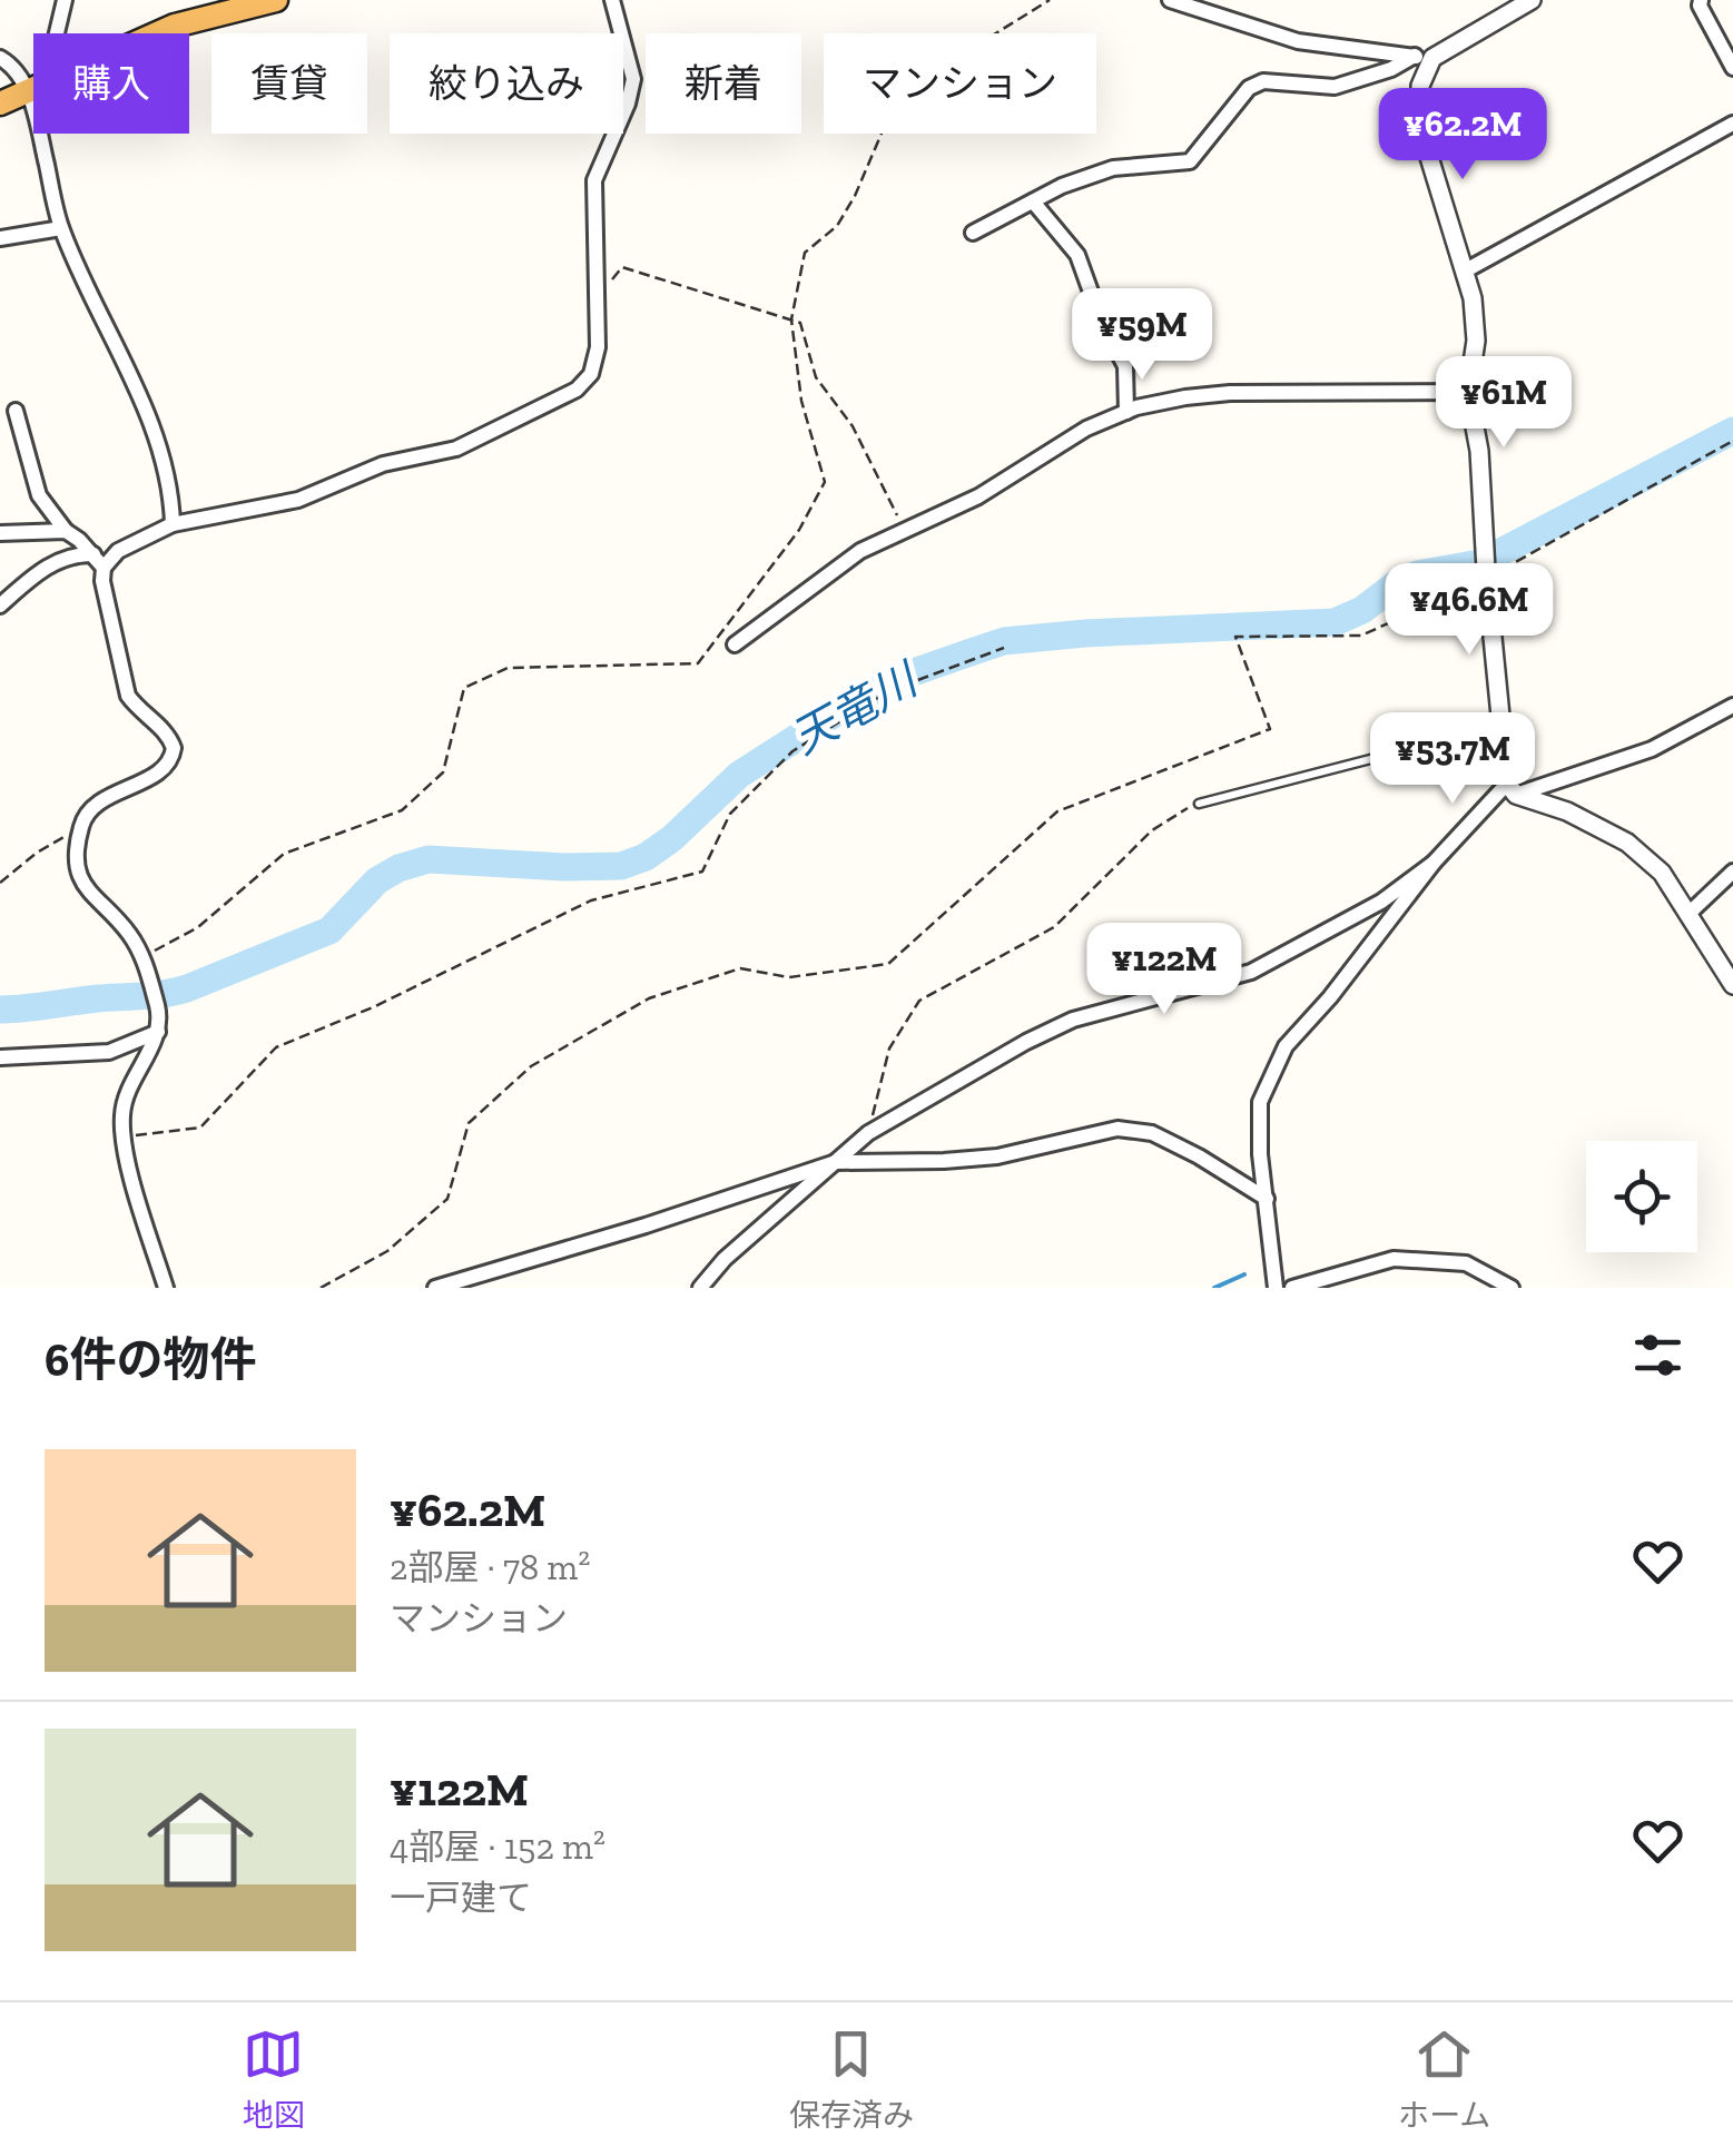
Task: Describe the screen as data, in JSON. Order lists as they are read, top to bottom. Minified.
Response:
{"water":["天竜川"],"page":{"chip":["購入","賃貸","絞り込み","新着","マンション"],"price":["¥62.2M","¥59M","¥61M","¥46.6M","¥53.7M","¥122M"],"heading":"6件の物件","list":[{"name":"¥62.2M","note":"2部屋 · 78 m² · マンション"},{"name":"¥122M","note":"4部屋 · 152 m² · 一戸建て"}],"tabs":["地図","保存済み","ホーム"]}}
